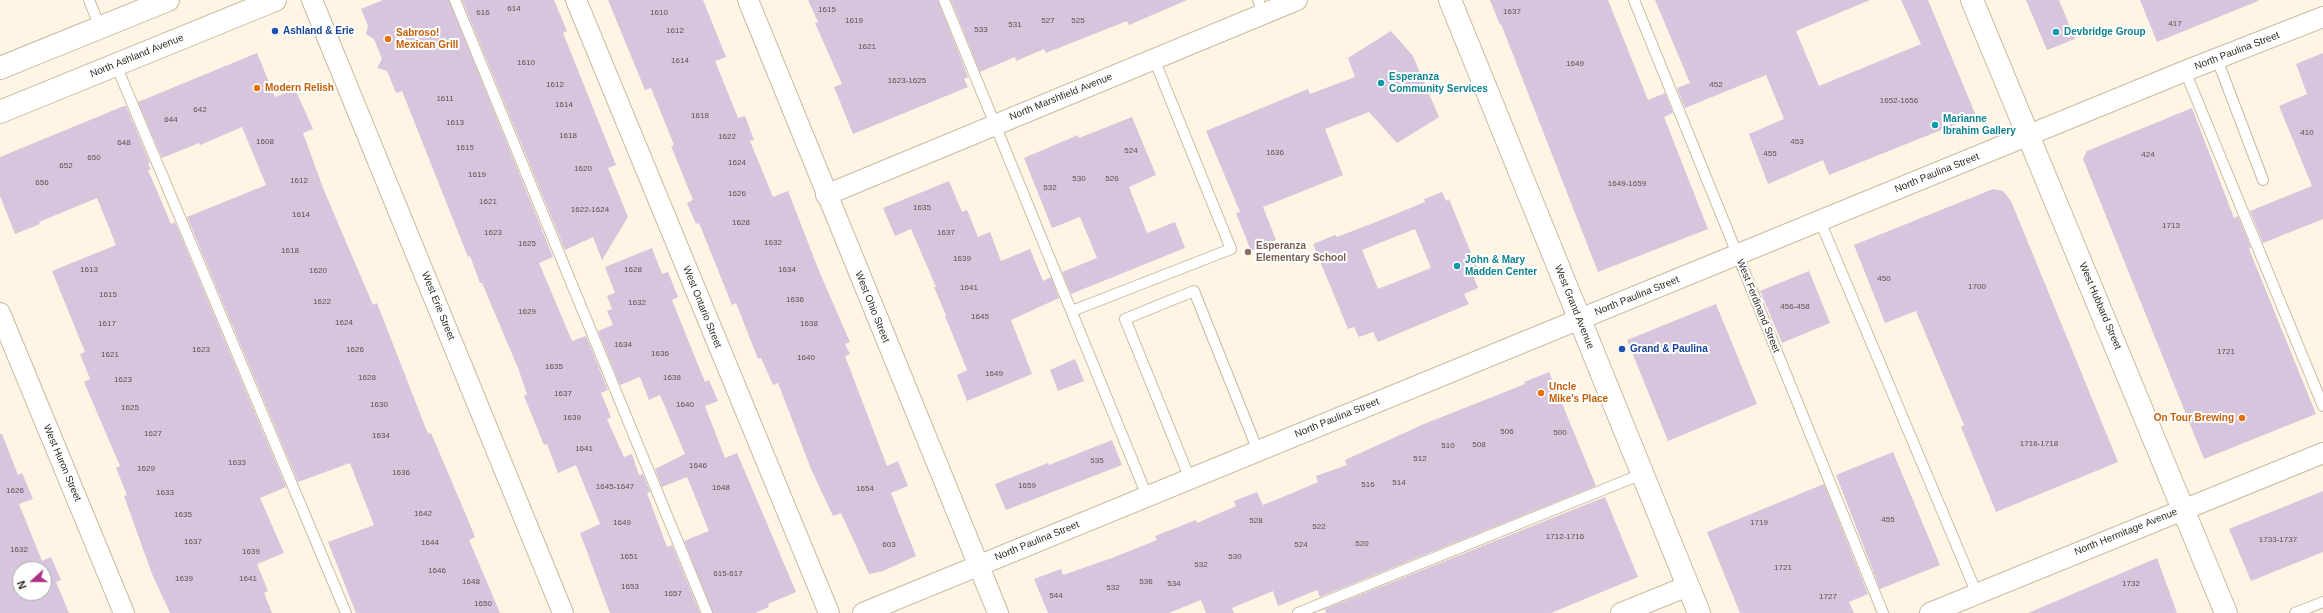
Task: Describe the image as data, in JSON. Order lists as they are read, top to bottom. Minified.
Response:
{"streets":{"main road":["North Ashland Avenue","West Hubbard Street","West Grand Avenue"],"street":["North Paulina Street","North Marshfield Avenue","West Erie Street","West Ontario Street","West Ohio Street","West Huron Street","North Hermitage Avenue"],"lane":["West Ferdinand Street"]},"crossings":[["North Paulina Street","West Ferdinand Street"],["North Paulina Street","West Hubbard Street"],["North Paulina Street","West Ohio Street"],["North Paulina Street","West Grand Avenue"],["North Marshfield Avenue","West Ohio Street"],["West Hubbard Street","North Hermitage Avenue"]],"places":["Ashland & Erie","Devbridge Group","Sabroso! Mexican Grill","Esperanza Community Services","Modern Relish","Marianne Ibrahim Gallery","Esperanza Elementary School","John & Mary Madden Center","Grand & Paulina","Uncle Mike's Place","On Tour Brewing"],"house_numbers":["614","1615","1637","616","1610","1619","527","525","417","531","533","1612","1621","1614","1610","1649","1623-1625","1612","452","1611","1652-1656","1614","642","1618","644","1613","410","1618","1622","1608","453","648","1615","524","1636","455","424","650","1624","652","1620","1619","530","526","1612","656","1649-1659","532","1626","1621","1635","1622-1624","1614","1628","1713","1623","1637","1632","1625","1618","1639","1613","1628","1634","1620","450","1700","1641","1615","1636","1622","1632","456-458","1629","1645","1624","1617","1638","1634","1623","1626","1721","1636","1621","1640","1635","1649","1628","1638","1623","1637","1630","1640","1625","1639","506","500","1627","1634","1716-1718","508","510","1641","512","535","1633","1646","1629","1636","514","516","1659","1645-1647","1648","1654","1626","1633","1642","1635","455","528","1649","1719","522","1712-1716","1733-1737","1637","1644","520","603","524","1632","1639","1651","530","532","1721","1646","615-617","1639","1641","1648","536","534","1732","1653","532","1657","544","1727","1650"],"north":"left"}
